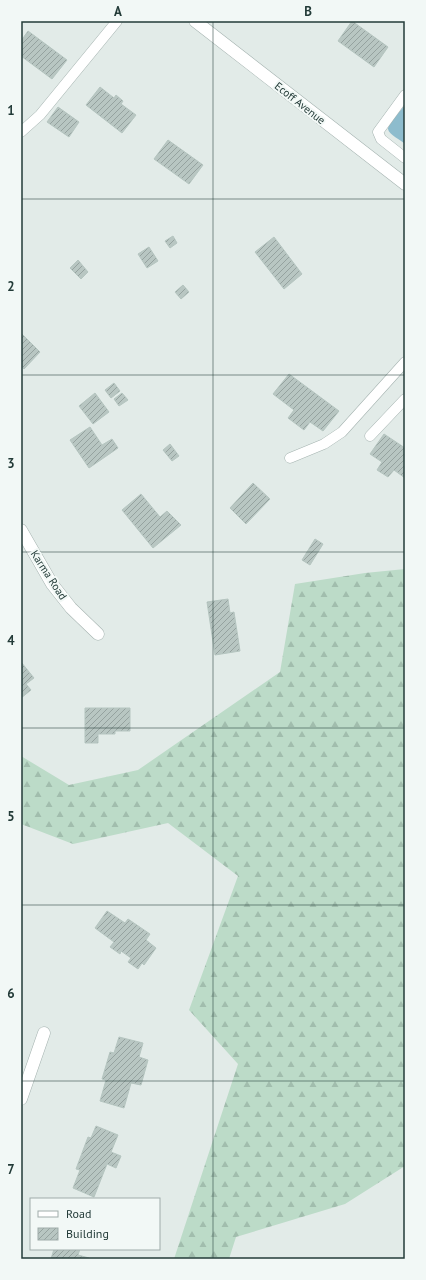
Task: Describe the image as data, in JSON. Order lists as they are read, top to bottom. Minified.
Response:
{"streets":{"street":["Ecoff Avenue","Karma Road"]},"legend":["Road","Building"],"grid":{"columns":["A","B"],"rows":["1","2","3","4","5","6","7"]}}
